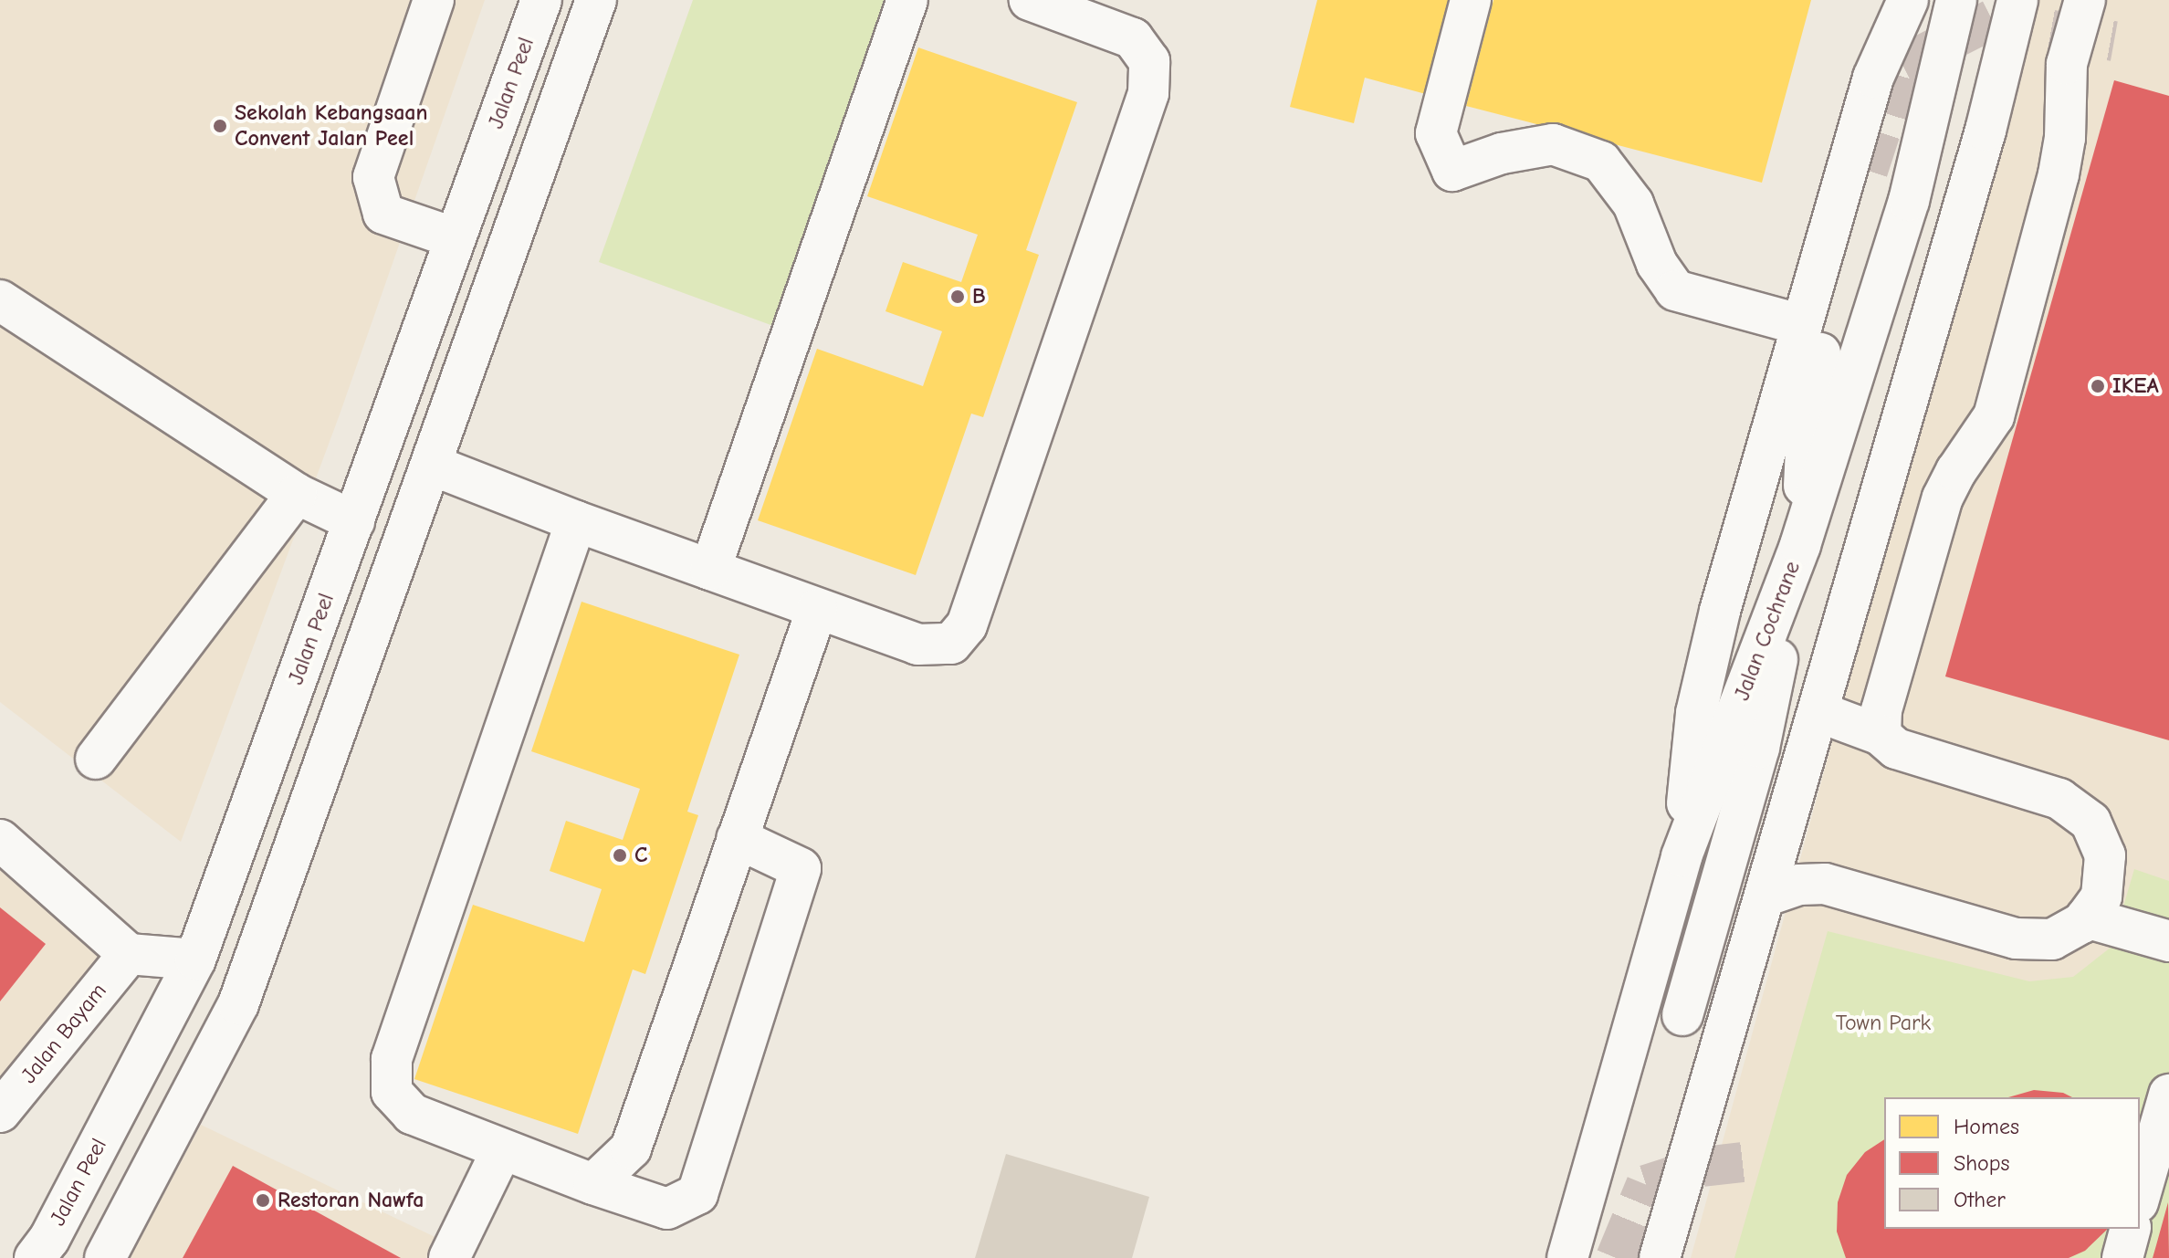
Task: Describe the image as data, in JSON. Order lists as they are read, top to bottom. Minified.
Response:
{"streets":{"street":["Jalan Peel","Jalan Cochrane","Jalan Bayam"]},"parks":["Town Park"],"places":["Sekolah Kebangsaan Convent Jalan Peel","B","IKEA","C","Restoran Nawfa"],"legend":["Homes","Shops","Other"]}
